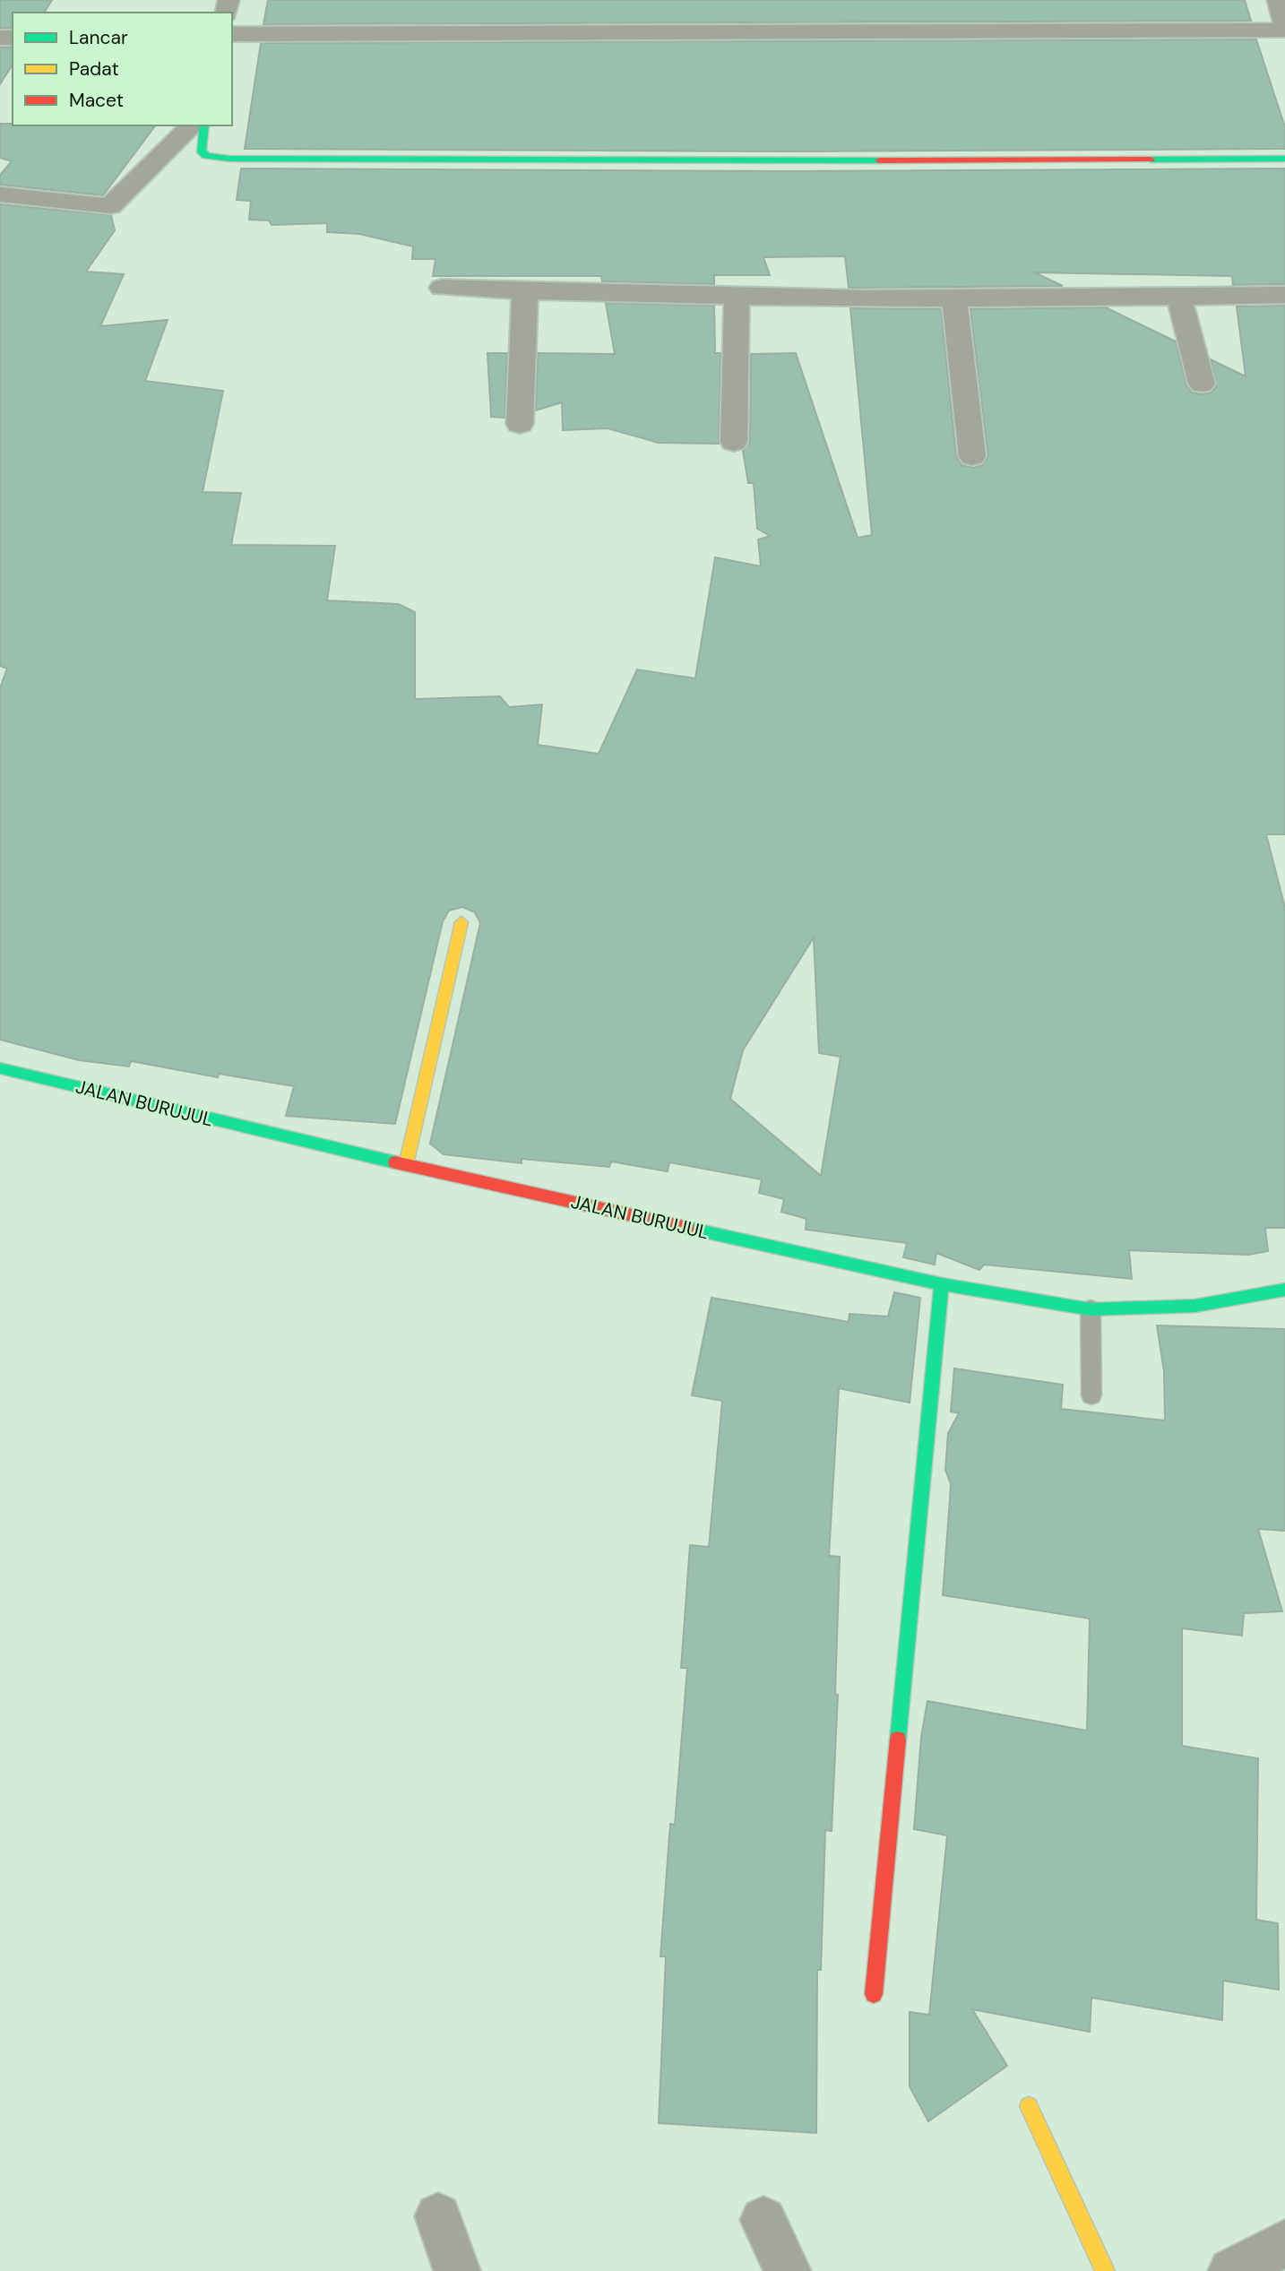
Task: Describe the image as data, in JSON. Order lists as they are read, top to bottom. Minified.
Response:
{"streets":{"street":["JALAN BURUJUL"]},"legend":["Lancar","Padat","Macet"]}
